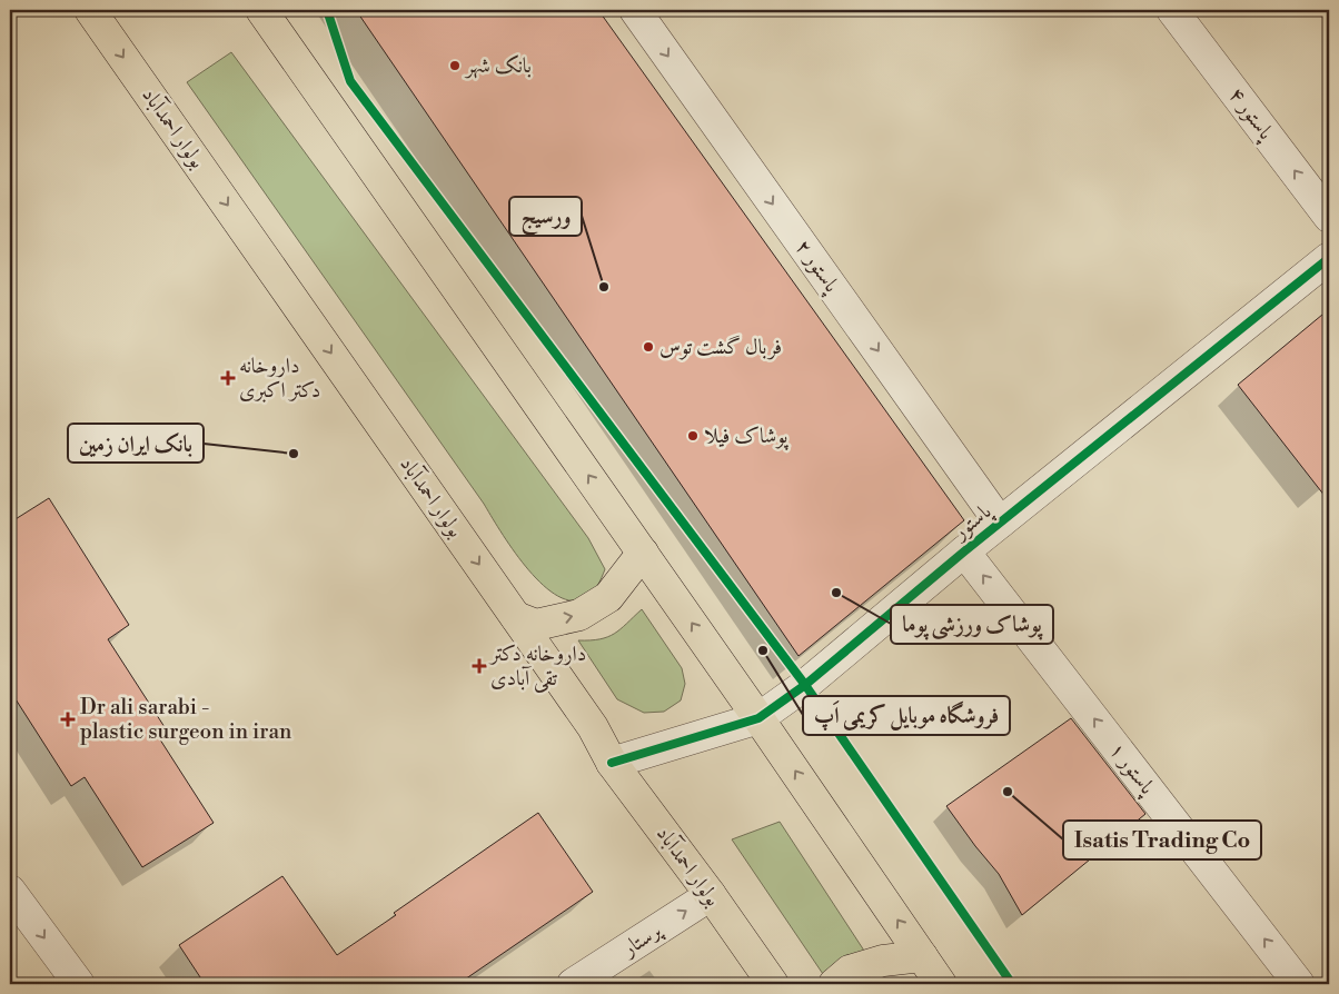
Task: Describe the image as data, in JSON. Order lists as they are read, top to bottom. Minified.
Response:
{"streets":{"main road":["بولوار احمدآباد"],"street":["پاستور ۴","پاستور ۲","پاستور","پاستور ۱","پرستار"]},"crossings":[["بولوار احمدآباد","پاستور"],["بولوار احمدآباد","پرستار"],["پاستور ۲","پاستور"],["پاستور","پاستور ۱"]],"one_way":["پاستور ۴","پاستور ۲","پاستور ۱","پرستار"],"places":{"other":["بانک شهر","ورسیج","فربال گشت توس","پوشاک فیلا","بانک ایران زمین","پوشاک ورزشی پوما","فروشگاه موبایل کریمی اَپ","Isatis Trading Co"],"health":["داروخانه دکتر اکبری","داروخانه دکتر تقی آبادی","Dr ali sarabi - plastic surgeon in iran"]}}
